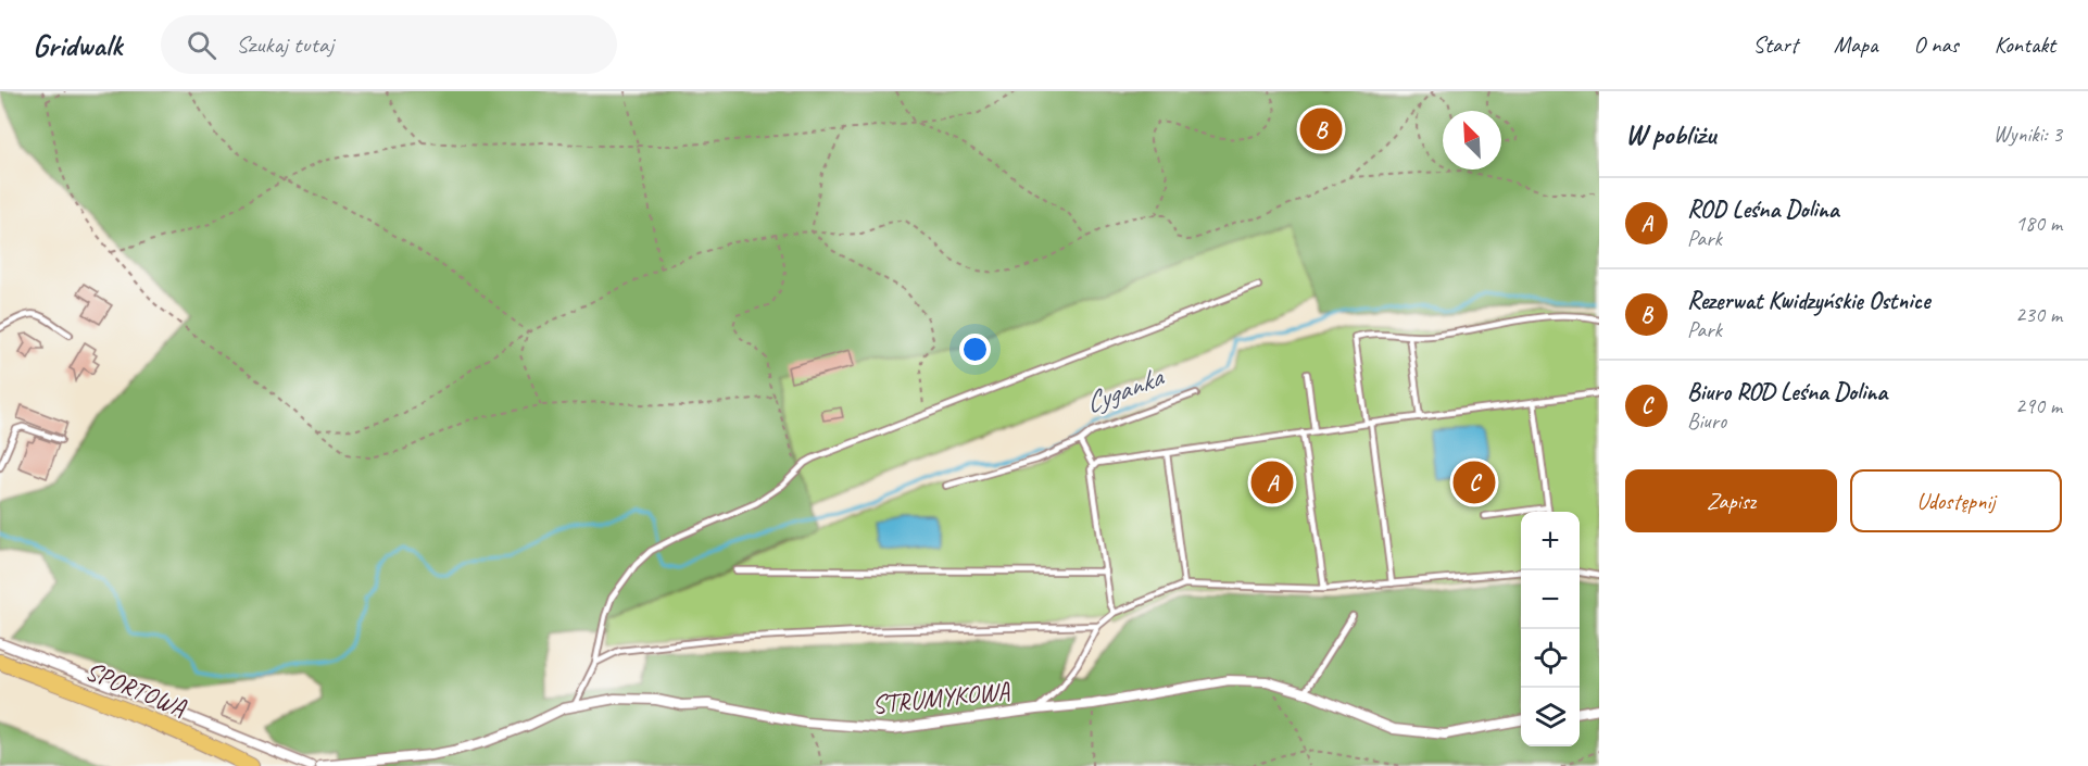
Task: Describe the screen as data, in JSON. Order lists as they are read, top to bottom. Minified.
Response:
{"streets":{"main road":["SPORTOWA"],"street":["STRUMYKOWA"]},"water":["Cyganka"],"north":"top left","page":{"header":"Gridwalk","search":"Szukaj tutaj","nav":["Start","Mapa","O nas","Kontakt"],"heading":["W pobliżu","Wyniki: 3"],"pins":["B","A","C"],"list":[{"mark":"A","name":"ROD Leśna Dolina","note":"Park","value":"180 m"},{"mark":"B","name":"Rezerwat Kwidzyńskie Ostnice","note":"Park","value":"230 m"},{"mark":"C","name":"Biuro ROD Leśna Dolina","note":"Biuro","value":"290 m"}],"buttons":["Zapisz","Udostępnij"],"map_buttons":["+","−"]}}
